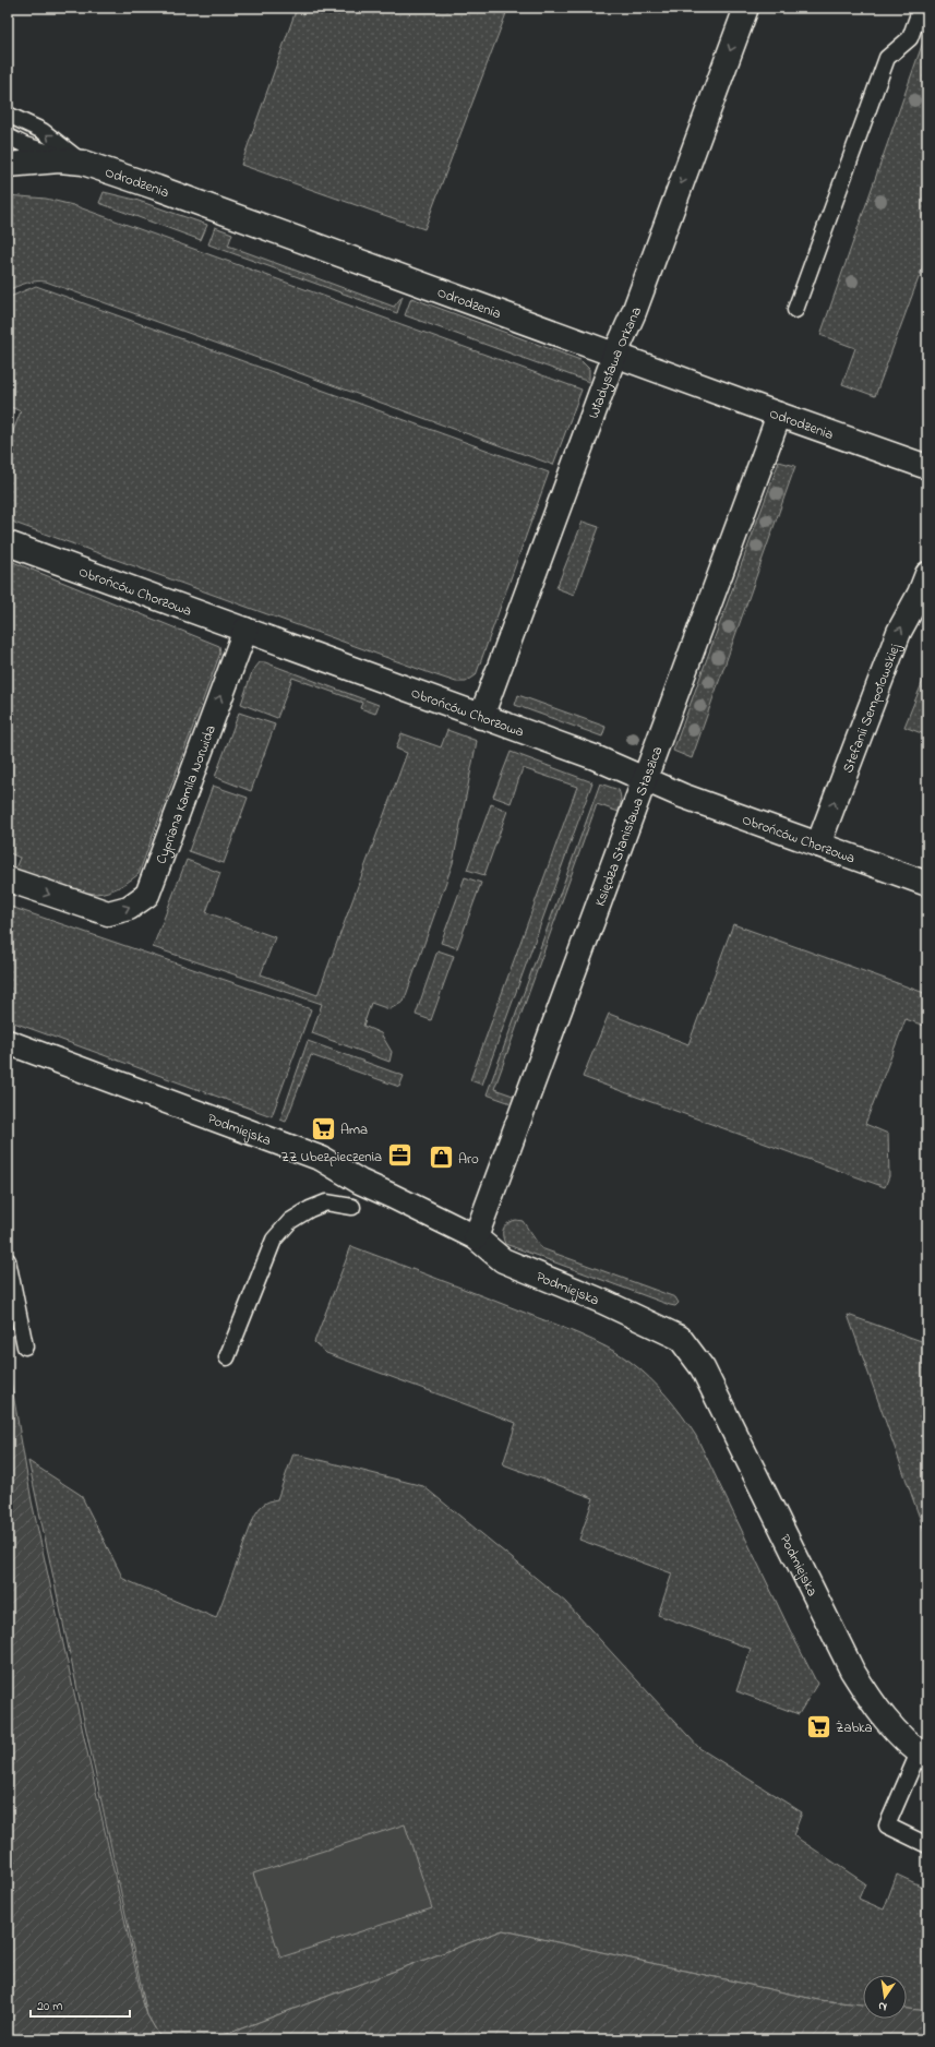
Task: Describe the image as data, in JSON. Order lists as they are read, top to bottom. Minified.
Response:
{"streets":{"street":["Odrodzenia","Władysława Orkana","Obrońców Chorzowa","Stefanii Sempołowskiej","Cypriana Kamila Norwida","Księdza Stanisława Staszica","Podmiejska"]},"crossings":[["Odrodzenia","Władysława Orkana"],["Odrodzenia","Księdza Stanisława Staszica"],["Władysława Orkana","Obrońców Chorzowa"],["Obrońców Chorzowa","Stefanii Sempołowskiej"],["Obrońców Chorzowa","Cypriana Kamila Norwida"],["Obrońców Chorzowa","Księdza Stanisława Staszica"],["Księdza Stanisława Staszica","Podmiejska"]],"one_way":["Władysława Orkana","Stefanii Sempołowskiej"],"places":{"supermarket":["Ama","Żabka"],"office":["ZZ Ubezpieczenia"],"shop":["Aro"]},"scale_bar":"20 m","north":"bottom"}
